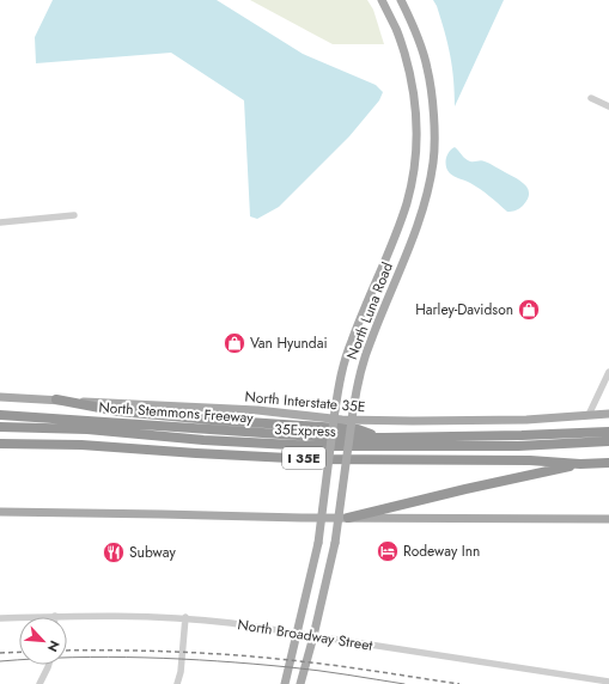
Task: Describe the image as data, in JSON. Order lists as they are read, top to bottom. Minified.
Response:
{"streets":{"highway":["North Stemmons Freeway","35Express","I 35E"],"main road":["North Luna Road","North Interstate 35E"],"street":["North Broadway Street"]},"crossings":[["North Luna Road","North Broadway Street"]],"places":{"shop":["Harley-Davidson","Van Hyundai"],"hotel":["Rodeway Inn"],"restaurant":["Subway"]},"north":"bottom right"}
